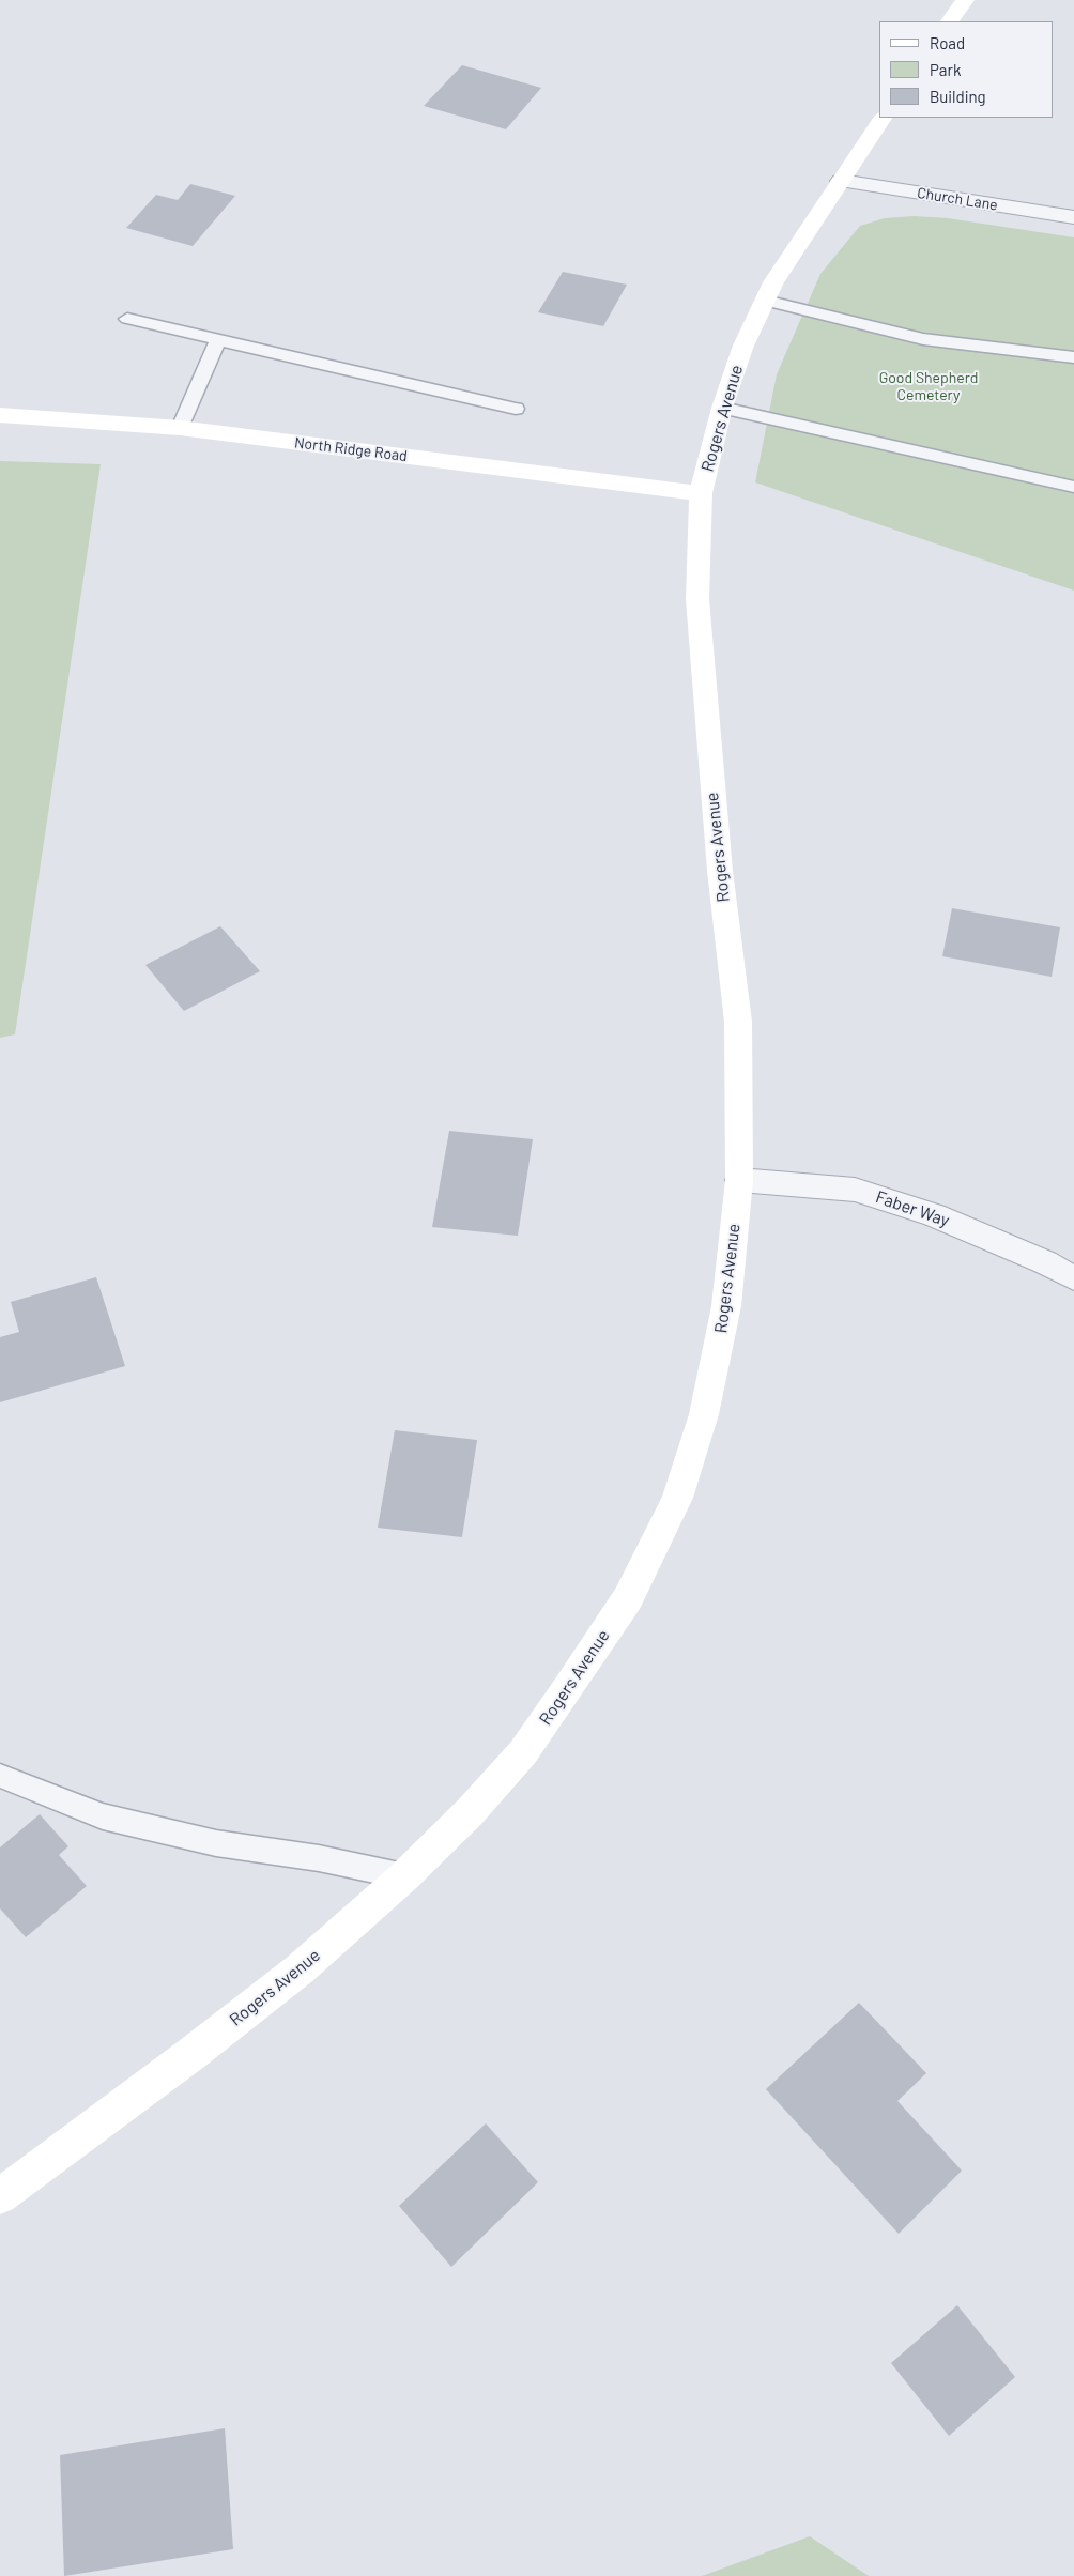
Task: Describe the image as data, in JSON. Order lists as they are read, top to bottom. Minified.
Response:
{"streets":{"main road":["Rogers Avenue","North Ridge Road"],"street":["Church Lane","Faber Way"]},"crossings":[["Church Lane","Rogers Avenue"],["Rogers Avenue","North Ridge Road"],["Rogers Avenue","Faber Way"]],"parks":["Good Shepherd Cemetery"],"legend":["Road","Park","Building"]}
